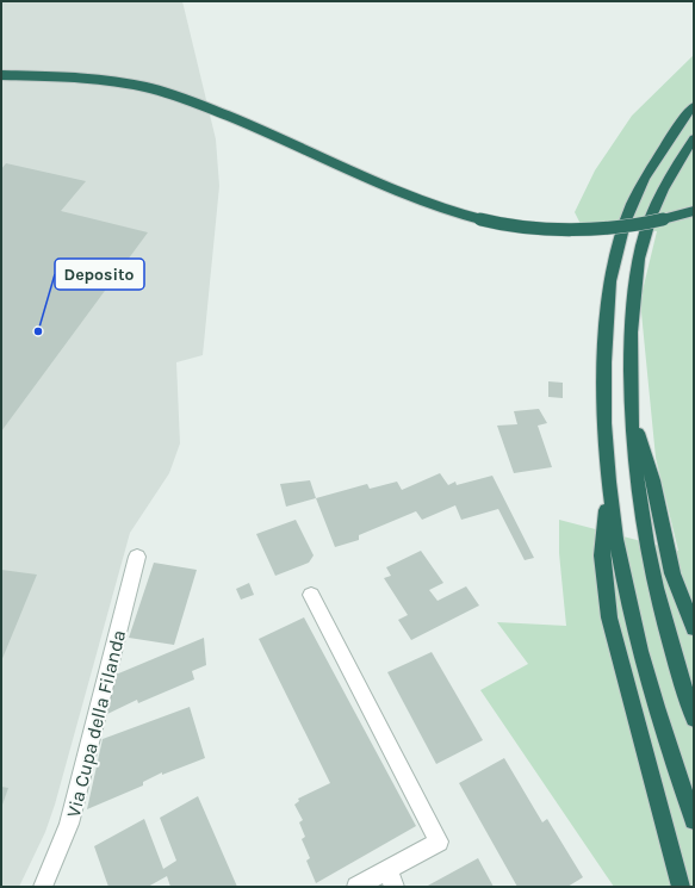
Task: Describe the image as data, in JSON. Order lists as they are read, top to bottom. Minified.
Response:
{"streets":{"street":["Via Cupa della Filanda"]},"places":["Deposito"]}
